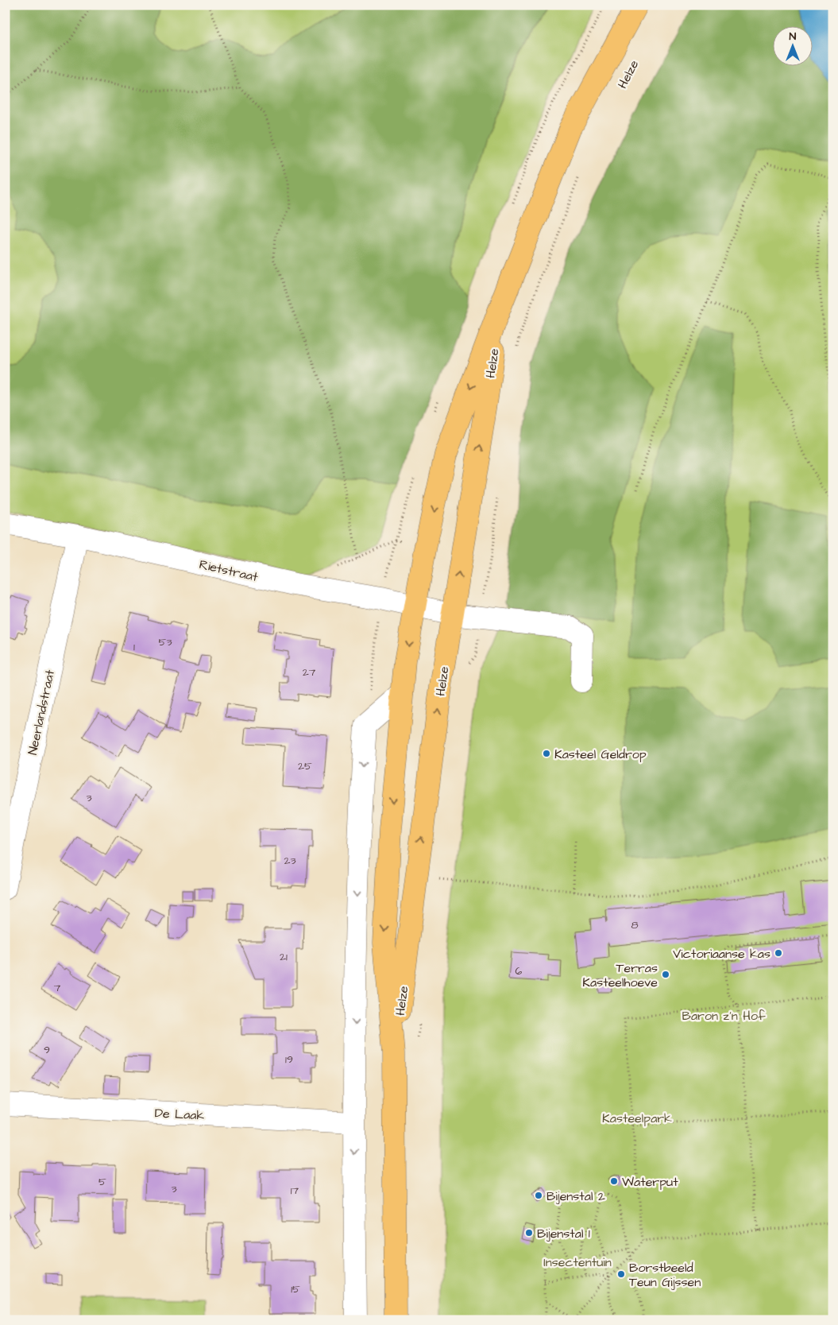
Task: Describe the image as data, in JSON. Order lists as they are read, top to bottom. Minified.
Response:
{"streets":{"main road":["Helze"],"street":["Rietstraat","Neerlandstraat","De Laak"]},"crossings":[["Helze","Rietstraat"],["Rietstraat","Neerlandstraat"]],"parks":["Baron z'n Hof","Kasteelpark","Insectentuin"],"places":["Kasteel Geldrop","Victoriaanse kas","Terras Kasteelhoeve","Waterput","Bijenstal 2","Bijenstal 1","Borstbeeld Teun Gijssen"],"house_numbers":["53","1","27","25","3","23","8","21","6","7","9","19","5","3","17","15"],"north":"top"}
